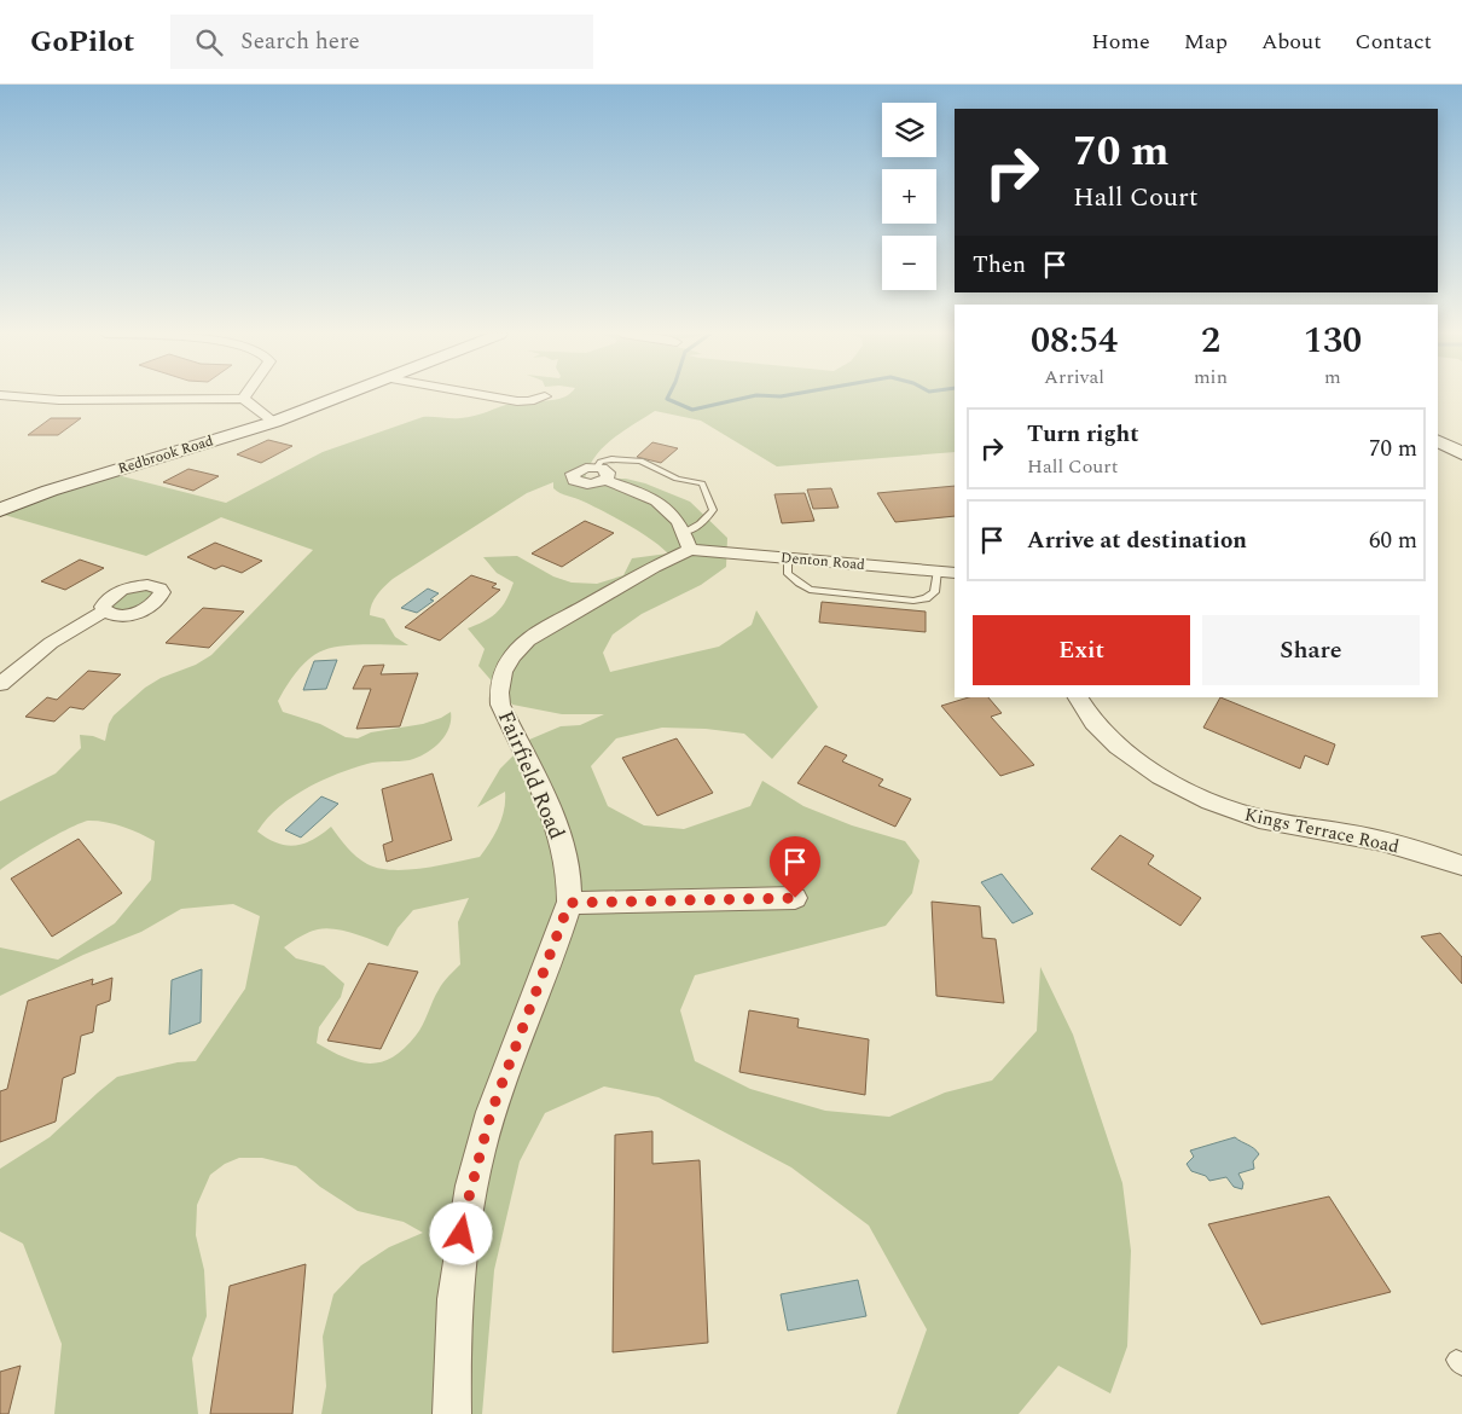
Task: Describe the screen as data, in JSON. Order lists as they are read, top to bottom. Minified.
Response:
{"streets":{"main road":["Redbrook Road"],"street":["Denton Road","Fairfield Road","Kings Terrace Road"]},"crossings":[["Denton Road","Fairfield Road"]],"page":{"header":"GoPilot","search":"Search here","nav":["Home","Map","About","Contact"],"map_buttons":["+","−"],"turn":["70 m","Hall Court"],"then":"Then","eta":["08:54","Arrival","2","min","130","m"],"list":[{"name":"Turn right","note":"Hall Court","value":"70 m"},{"name":"Arrive at destination","value":"60 m"}],"buttons":["Exit","Share"]}}
